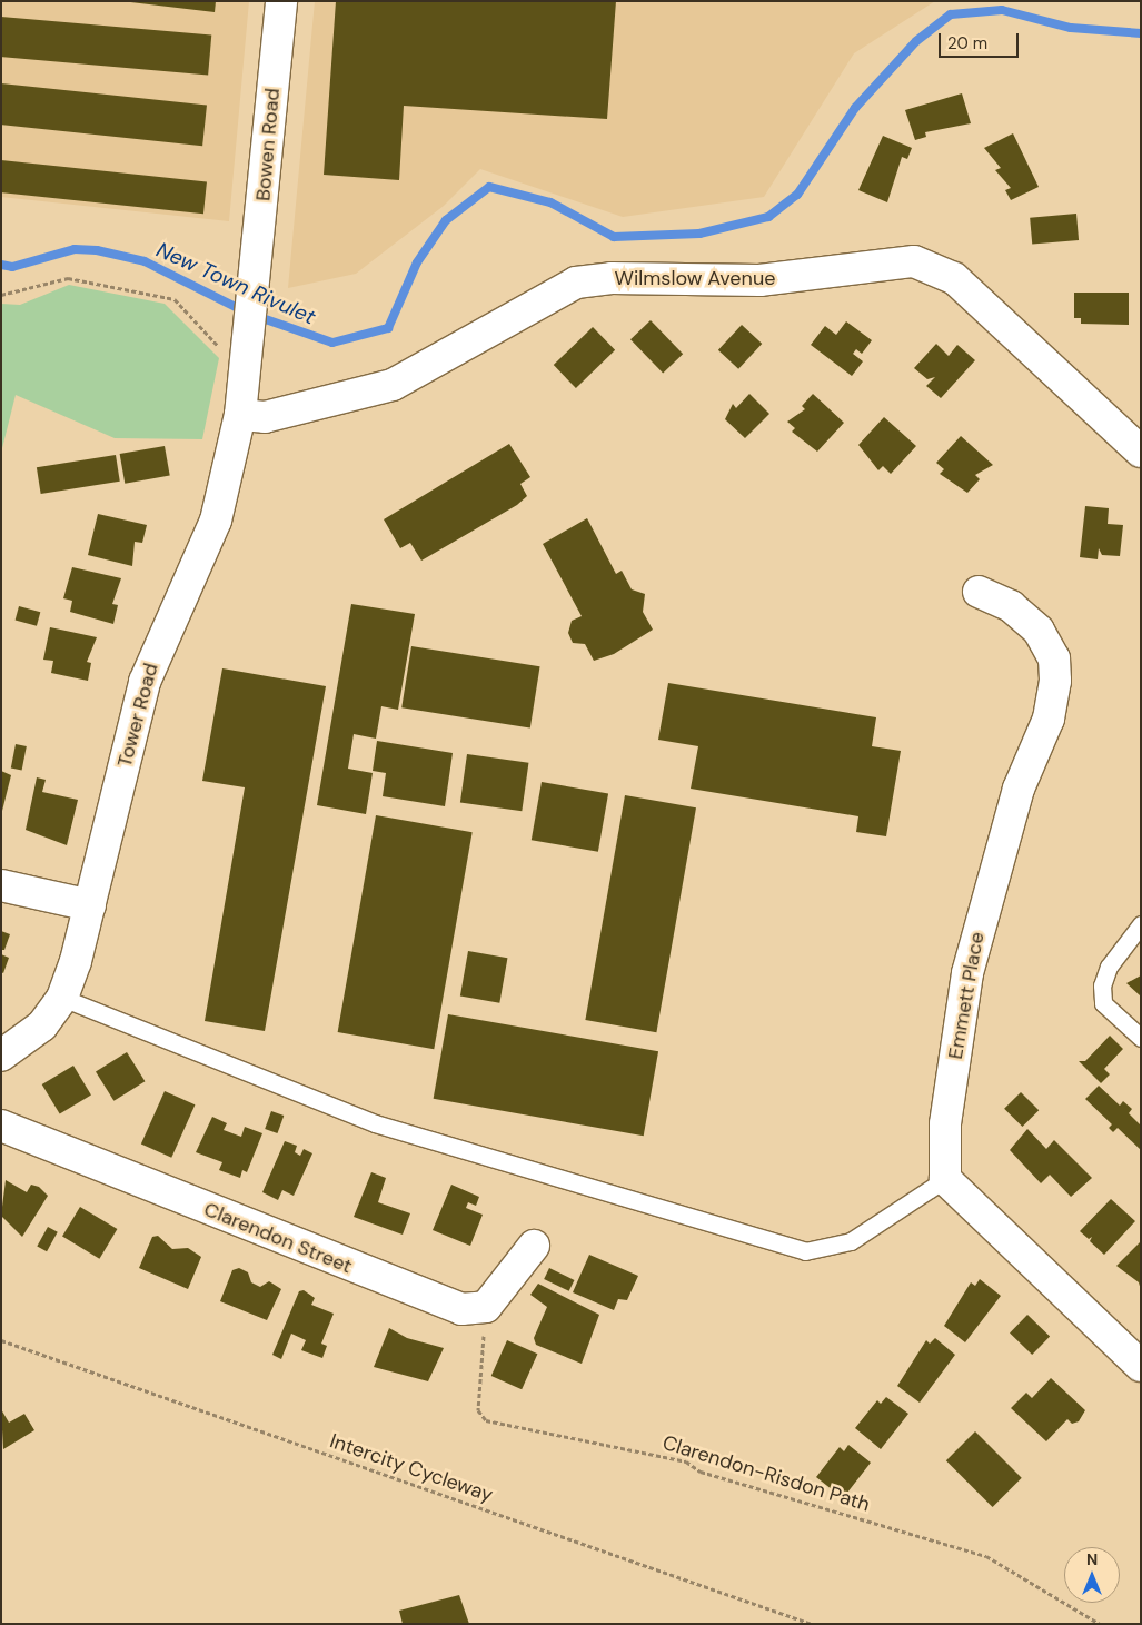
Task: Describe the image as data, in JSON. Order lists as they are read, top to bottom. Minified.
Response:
{"streets":{"street":["Bowen Road","Wilmslow Avenue","Tower Road","Emmett Place","Clarendon Street"],"path":["Intercity Cycleway","Clarendon-Risdon Path"]},"crossings":[["Bowen Road","Tower Road"],["Wilmslow Avenue","Tower Road"],["Clarendon Street","Clarendon-Risdon Path"]],"water":["New Town Rivulet"],"scale_bar":"20 m","north":"top"}
